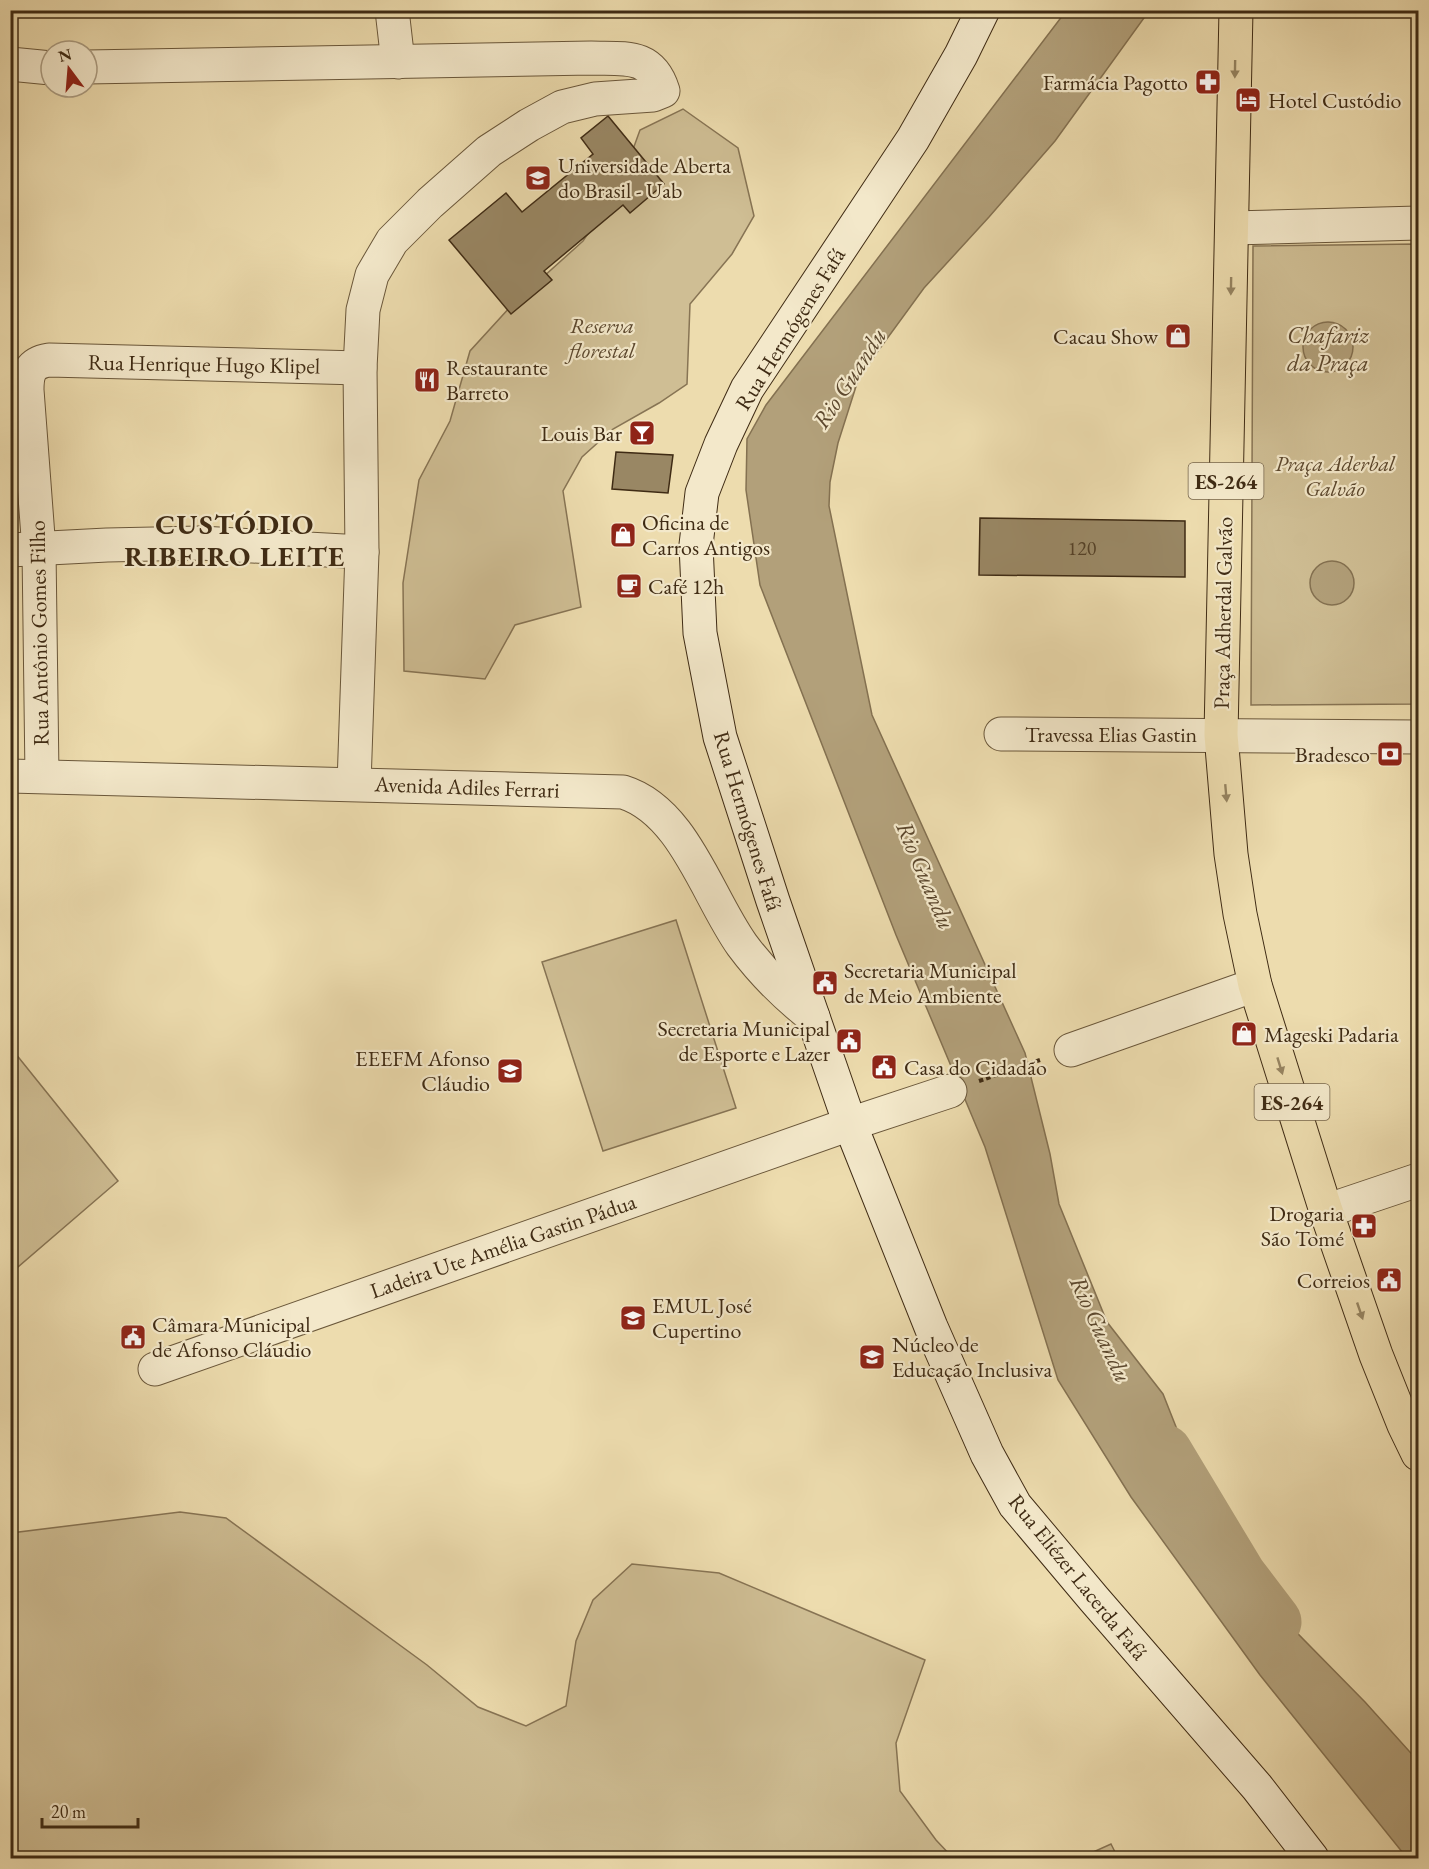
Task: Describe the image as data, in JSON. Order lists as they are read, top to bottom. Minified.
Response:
{"streets":{"main road":["ES-264","Praça Adherdal Galvão"],"street":["Rua Hermógenes Fafá","Rua Henrique Hugo Klipel","Rua Antônio Gomes Filho","Travessa Elias Gastin","Avenida Adiles Ferrari","Ladeira Ute Amélia Gastin Pádua","Rua Eliézer Lacerda Fafá"]},"crossings":[["Rua Hermógenes Fafá","Avenida Adiles Ferrari"],["Rua Hermógenes Fafá","Ladeira Ute Amélia Gastin Pádua"],["Rua Hermógenes Fafá","Rua Eliézer Lacerda Fafá"],["Rua Henrique Hugo Klipel","Rua Antônio Gomes Filho"],["ES-264","Praça Adherdal Galvão"],["ES-264","Travessa Elias Gastin"],["Praça Adherdal Galvão","Travessa Elias Gastin"],["Rua Antônio Gomes Filho","Avenida Adiles Ferrari"],["Ladeira Ute Amélia Gastin Pádua","Rua Eliézer Lacerda Fafá"]],"one_way":["Praça Adherdal Galvão"],"districts":["CUSTÓDIO RIBEIRO LEITE"],"water":["Chafariz da Praça","Rio Guandu"],"parks":["Reserva florestal","Praça Aderbal Galvão"],"places":{"pharmacy":["Farmácia Pagotto","Drogaria São Tomé"],"hotel":["Hotel Custódio"],"school or university":["Universidade Aberta do Brasil - Uab","EEEFM Afonso Cláudio","EMUL José Cupertino","Núcleo de Educação Inclusiva"],"shop":["Cacau Show","Oficina de Carros Antigos","Mageski Padaria"],"restaurant":["Restaurante Barreto"],"bar":["Louis Bar"],"cafe":["Café 12h"],"bank":["Bradesco"],"public building":["Secretaria Municipal de Meio Ambiente","Secretaria Municipal de Esporte e Lazer","Casa do Cidadão","Correios","Câmara Municipal de Afonso Cláudio"]},"house_numbers":["120"],"scale_bar":"20 m","north":"top"}
